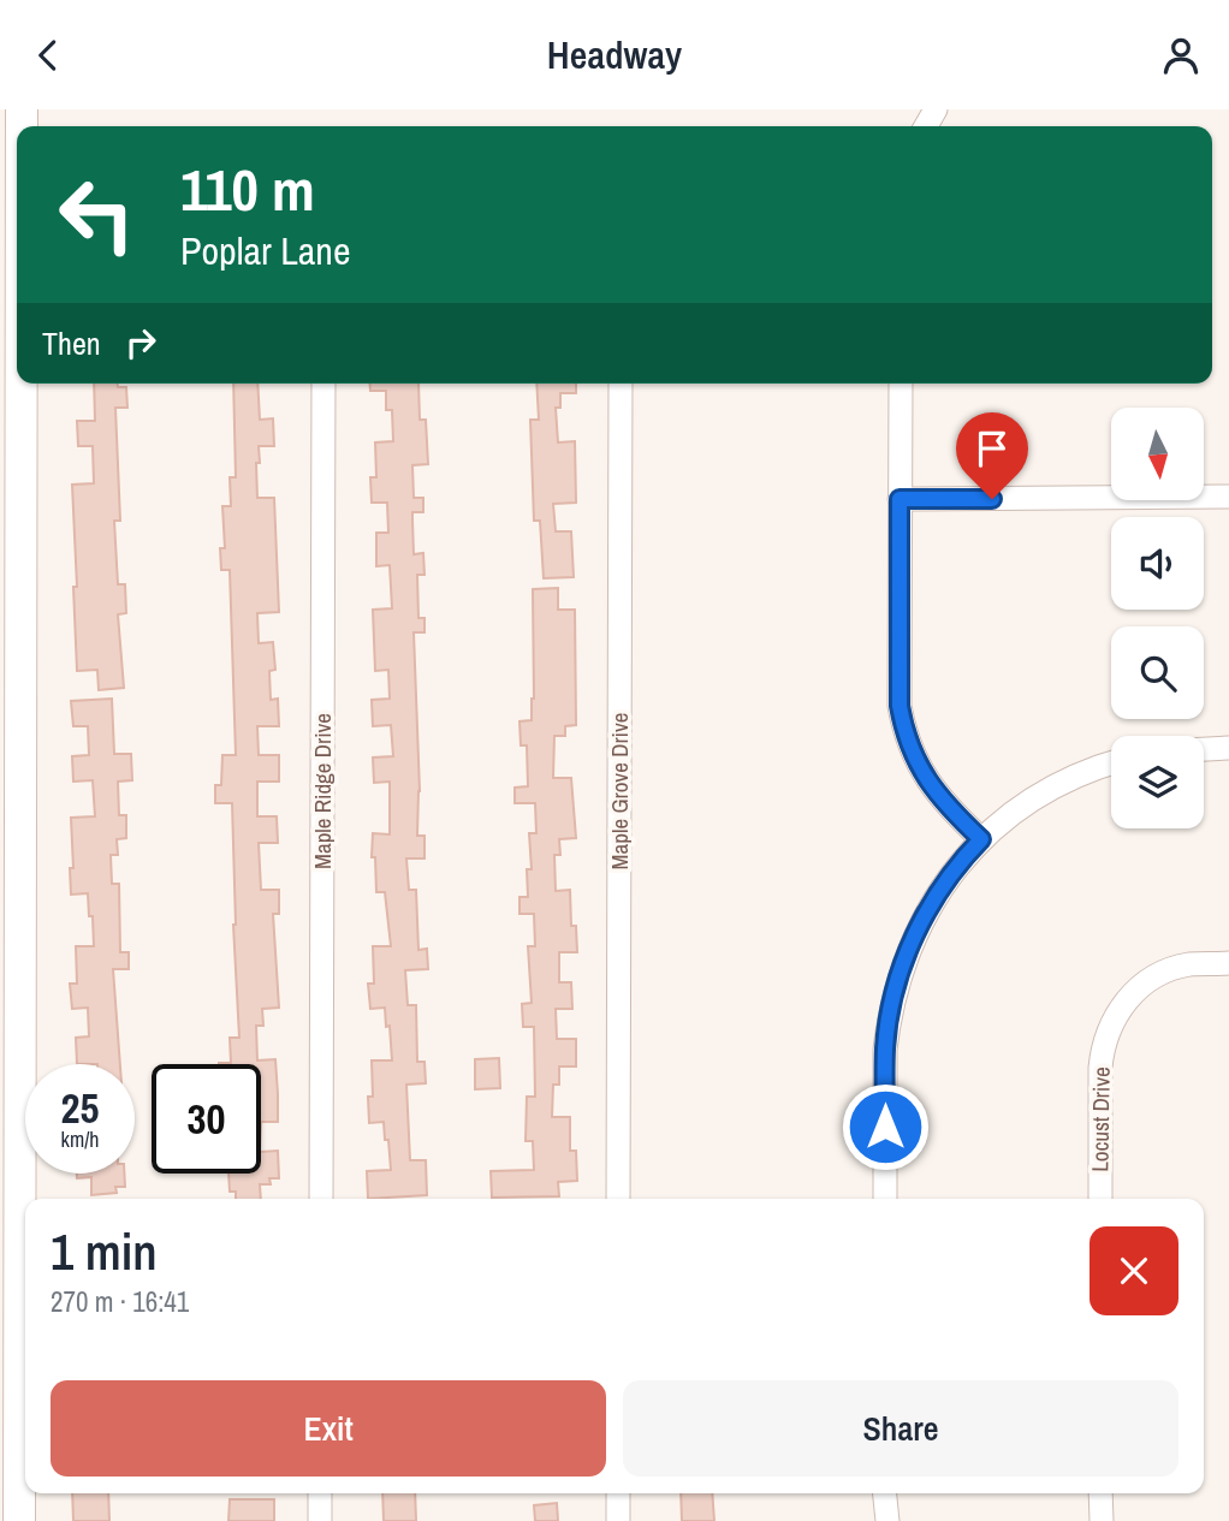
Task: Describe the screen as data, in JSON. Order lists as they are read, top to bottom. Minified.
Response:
{"streets":{"street":["Maple Ridge Drive","Maple Grove Drive","Locust Drive"]},"north":"bottom","page":{"header":"Headway","turn":["110 m","Poplar Lane"],"then":"Then","speed":"25 km/h","limit":"30","heading":["1 min","270 m · 16:41"],"buttons":["Exit","Share"]}}
